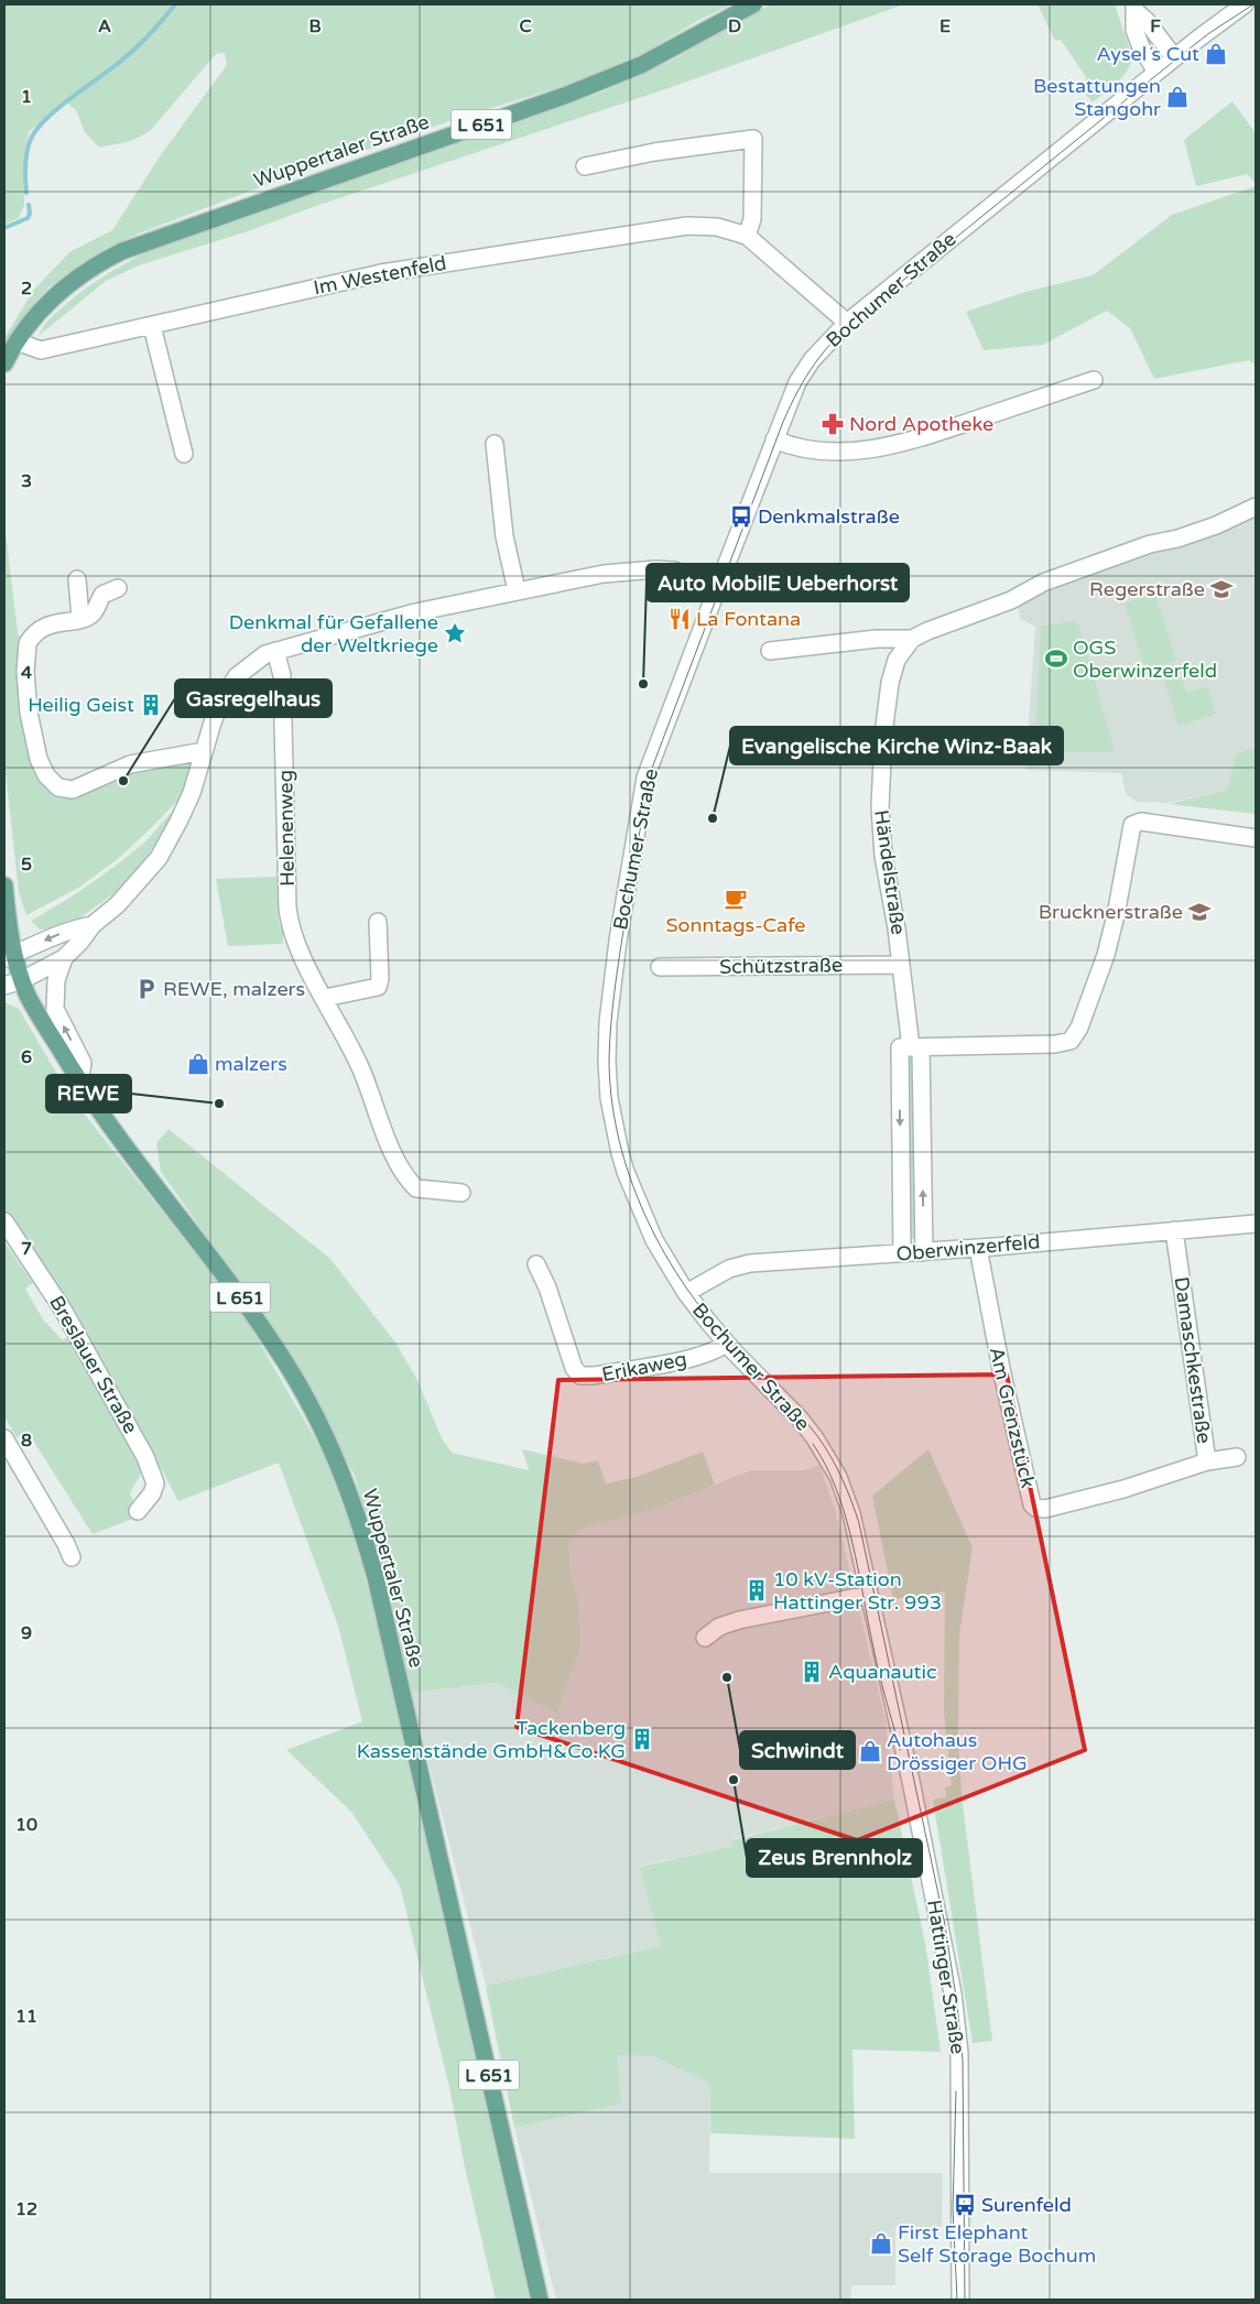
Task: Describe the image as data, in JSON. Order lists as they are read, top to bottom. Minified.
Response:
{"streets":{"main road":["L 651","Wuppertaler Straße"],"street":["Im Westenfeld","Bochumer Straße","Helenenweg","Händelstraße","Schützstraße","Oberwinzerfeld","Damaschkestraße","Breslauer Straße","Erikaweg","Am Grenzstück","Hattinger Straße"]},"crossings":[["Wuppertaler Straße","Im Westenfeld"],["Im Westenfeld","Bochumer Straße"],["Bochumer Straße","Oberwinzerfeld"],["Bochumer Straße","Erikaweg"],["Bochumer Straße","Hattinger Straße"],["Händelstraße","Schützstraße"],["Händelstraße","Oberwinzerfeld"],["Oberwinzerfeld","Damaschkestraße"],["Oberwinzerfeld","Am Grenzstück"],["Damaschkestraße","Am Grenzstück"]],"places":{"shop":["Aysel´s Cut","Bestattungen Stangohr","malzers","Autohaus Drössiger OHG","First Elephant Self Storage Bochum"],"pharmacy":["Nord Apotheke"],"bus stop":["Denkmalstraße","Surenfeld"],"school or university":["Regerstraße","Brucknerstraße"],"restaurant":["La Fontana"],"place":["Denkmal für Gefallene der Weltkriege"],"sports":["OGS Oberwinzerfeld"],"other":["Auto MobilE Ueberhorst","Gasregelhaus","Evangelische Kirche Winz-Baak","REWE","Schwindt","Zeus Brennholz"],"building":["Heilig Geist","10 kV-Station Hattinger Str. 993","Aquanautic","Tackenberg Kassenstände GmbH&Co.KG"],"cafe":["Sonntags-Cafe"],"parking":["REWE, malzers"]},"grid":{"columns":["A","B","C","D","E","F"],"rows":["1","2","3","4","5","6","7","8","9","10","11","12"]}}
